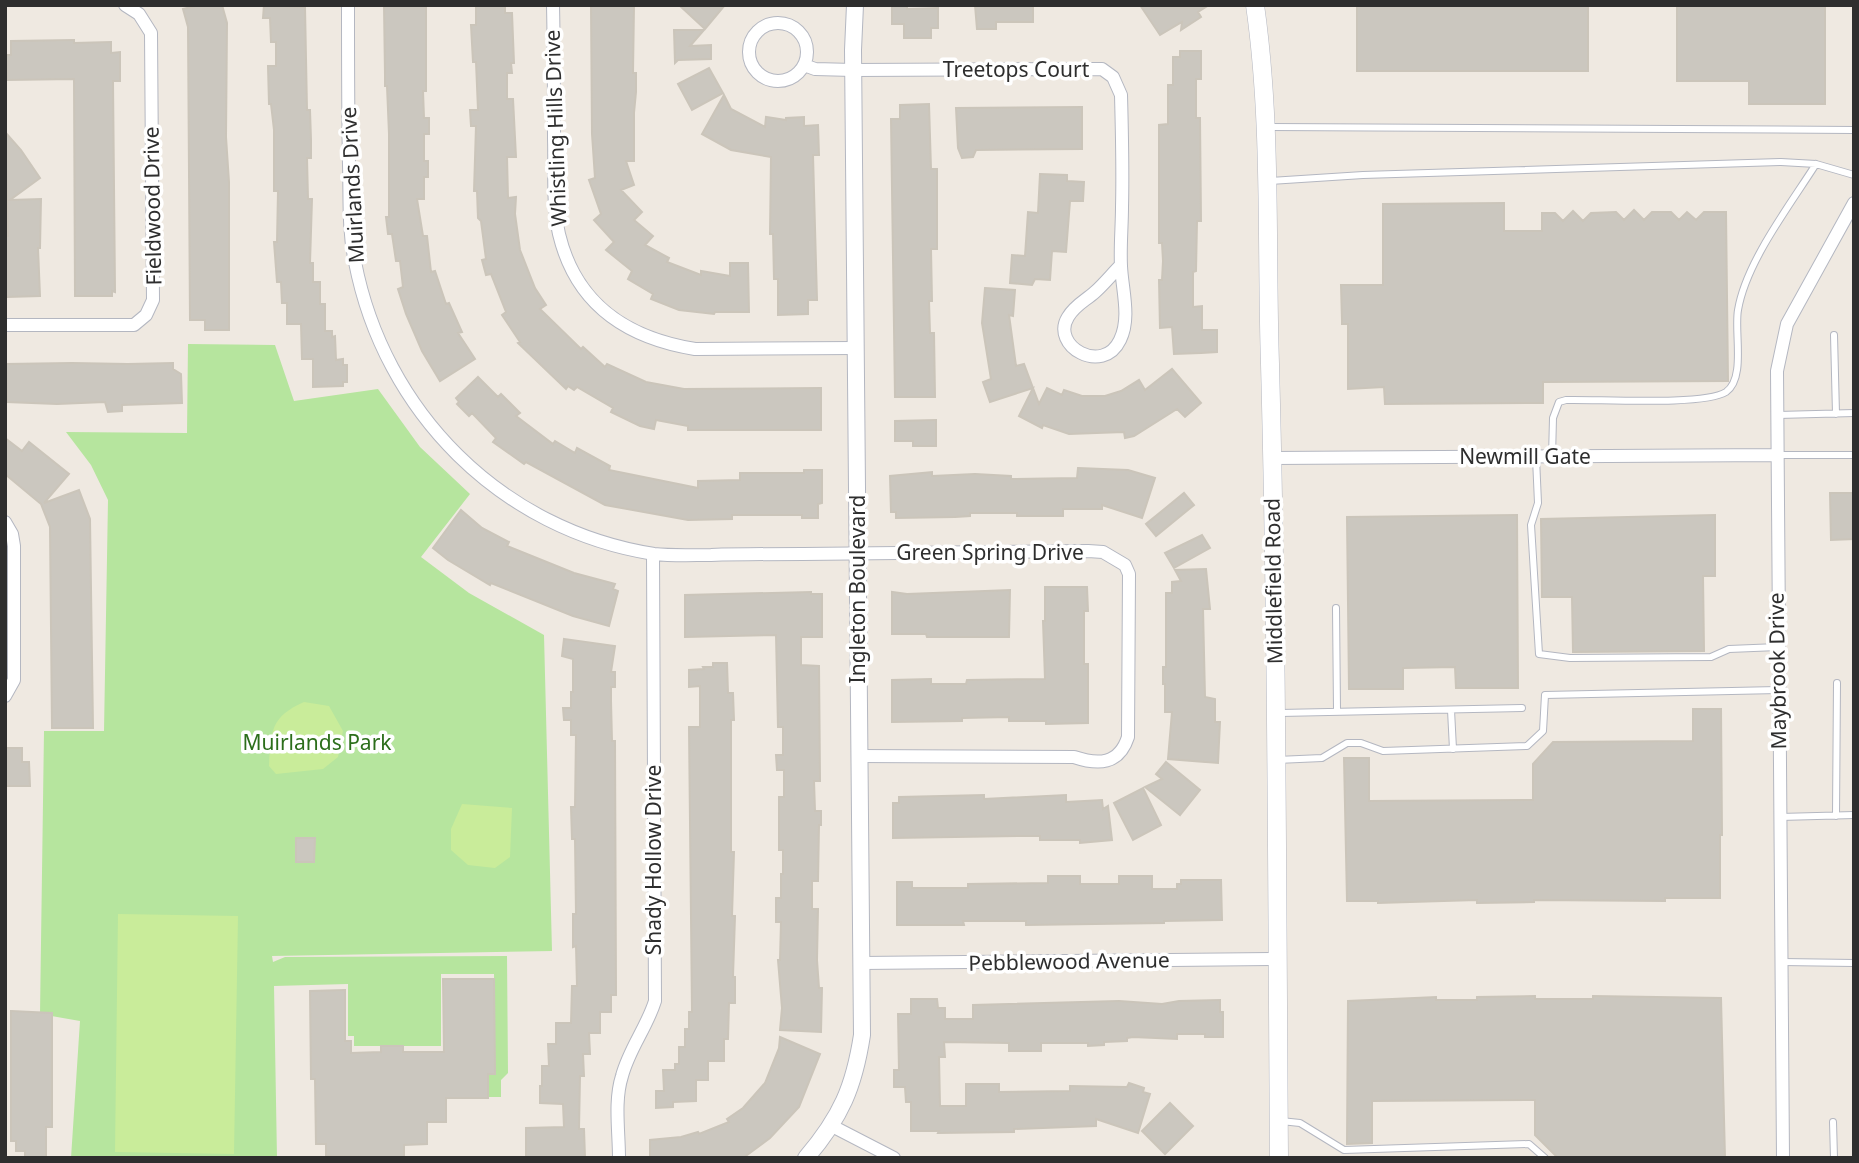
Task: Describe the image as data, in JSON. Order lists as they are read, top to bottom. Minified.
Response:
{"streets":{"main road":["Middlefield Road"],"street":["Treetops Court","Whistling Hills Drive","Muirlands Drive","Fieldwood Drive","Newmill Gate","Green Spring Drive","Ingleton Boulevard","Maybrook Drive","Shady Hollow Drive","Pebblewood Avenue"]},"crossings":[["Treetops Court","Ingleton Boulevard"],["Whistling Hills Drive","Ingleton Boulevard"],["Muirlands Drive","Green Spring Drive"],["Muirlands Drive","Ingleton Boulevard"],["Muirlands Drive","Shady Hollow Drive"],["Newmill Gate","Middlefield Road"],["Newmill Gate","Maybrook Drive"],["Green Spring Drive","Ingleton Boulevard"],["Middlefield Road","Pebblewood Avenue"],["Ingleton Boulevard","Pebblewood Avenue"]],"parks":["Muirlands Park"]}
